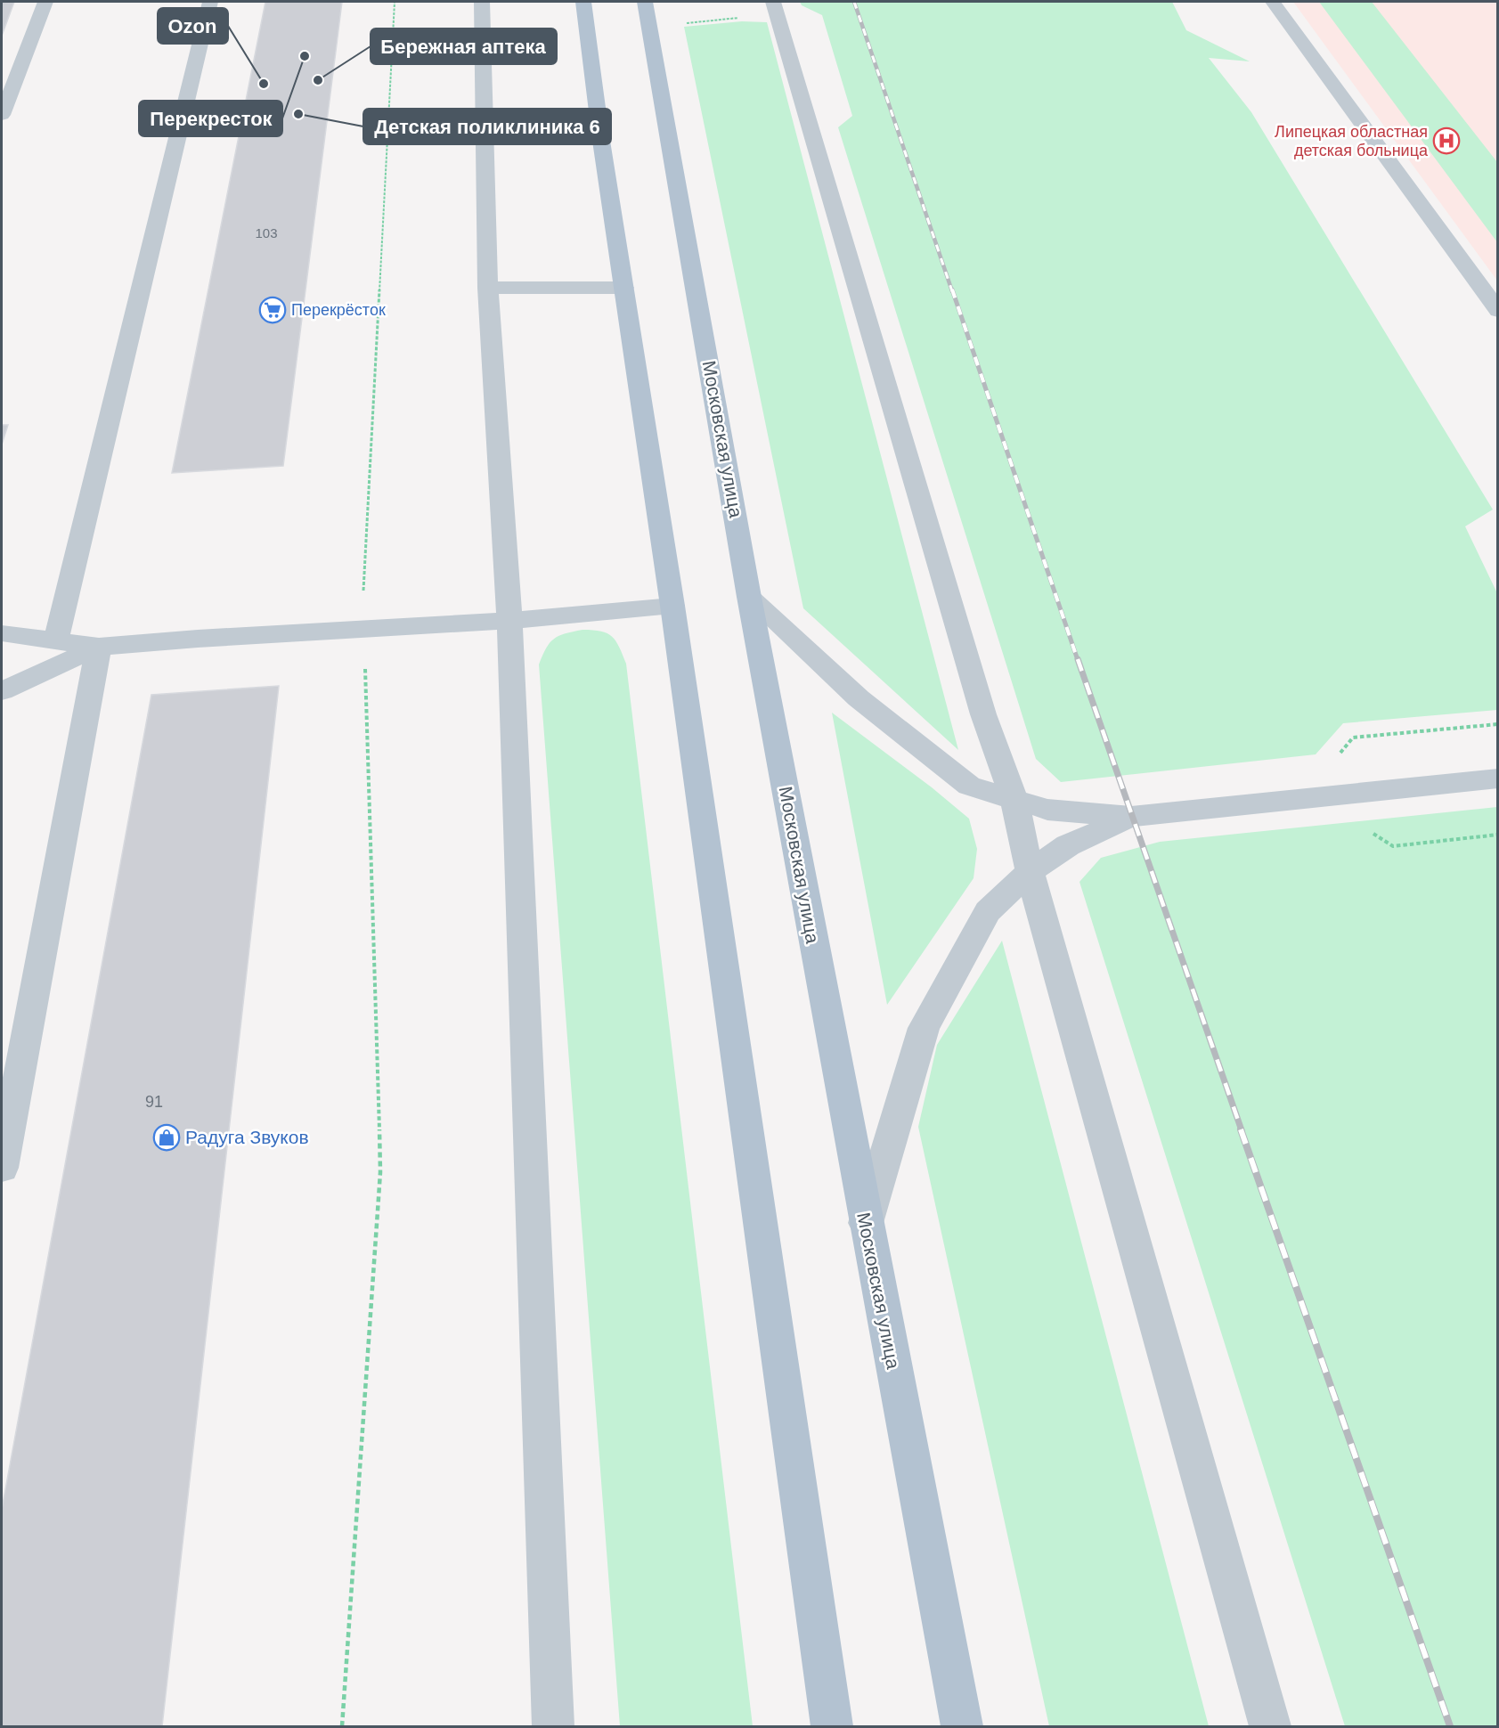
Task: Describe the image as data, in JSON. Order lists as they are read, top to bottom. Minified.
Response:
{"streets":{"main road":["Московская улица"]},"places":{"other":["Перекресток","Бережная аптека","Ozon","Детская поликлиника 6"],"hospital":["Липецкая областная детская больница"],"supermarket":["Перекрёсток"],"shop":["Радуга Звуков"]},"house_numbers":["103","91"]}
